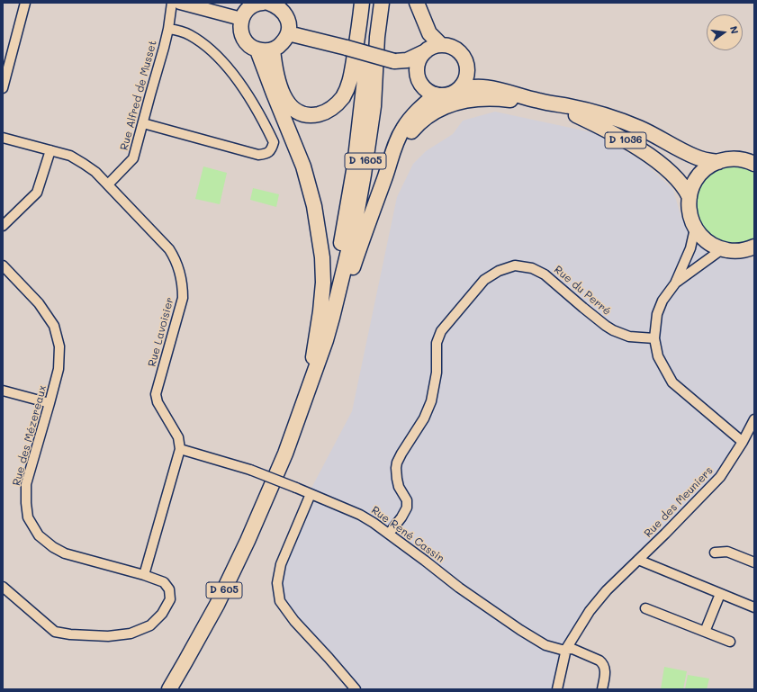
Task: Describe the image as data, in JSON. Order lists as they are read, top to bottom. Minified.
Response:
{"streets":{"main road":["D 1036","D 1605","D 605"],"street":["Rue Alfred de Musset","Rue du Perré","Rue Lavoisier","Rue des Mézereaux","Rue des Meuniers","Rue René Cassin"]},"crossings":[["Rue Alfred de Musset","Rue Lavoisier"],["D 1605","D 605"],["Rue du Perré","Rue René Cassin"],["Rue Lavoisier","Rue René Cassin"],["Rue des Meuniers","Rue René Cassin"]],"north":"right"}
